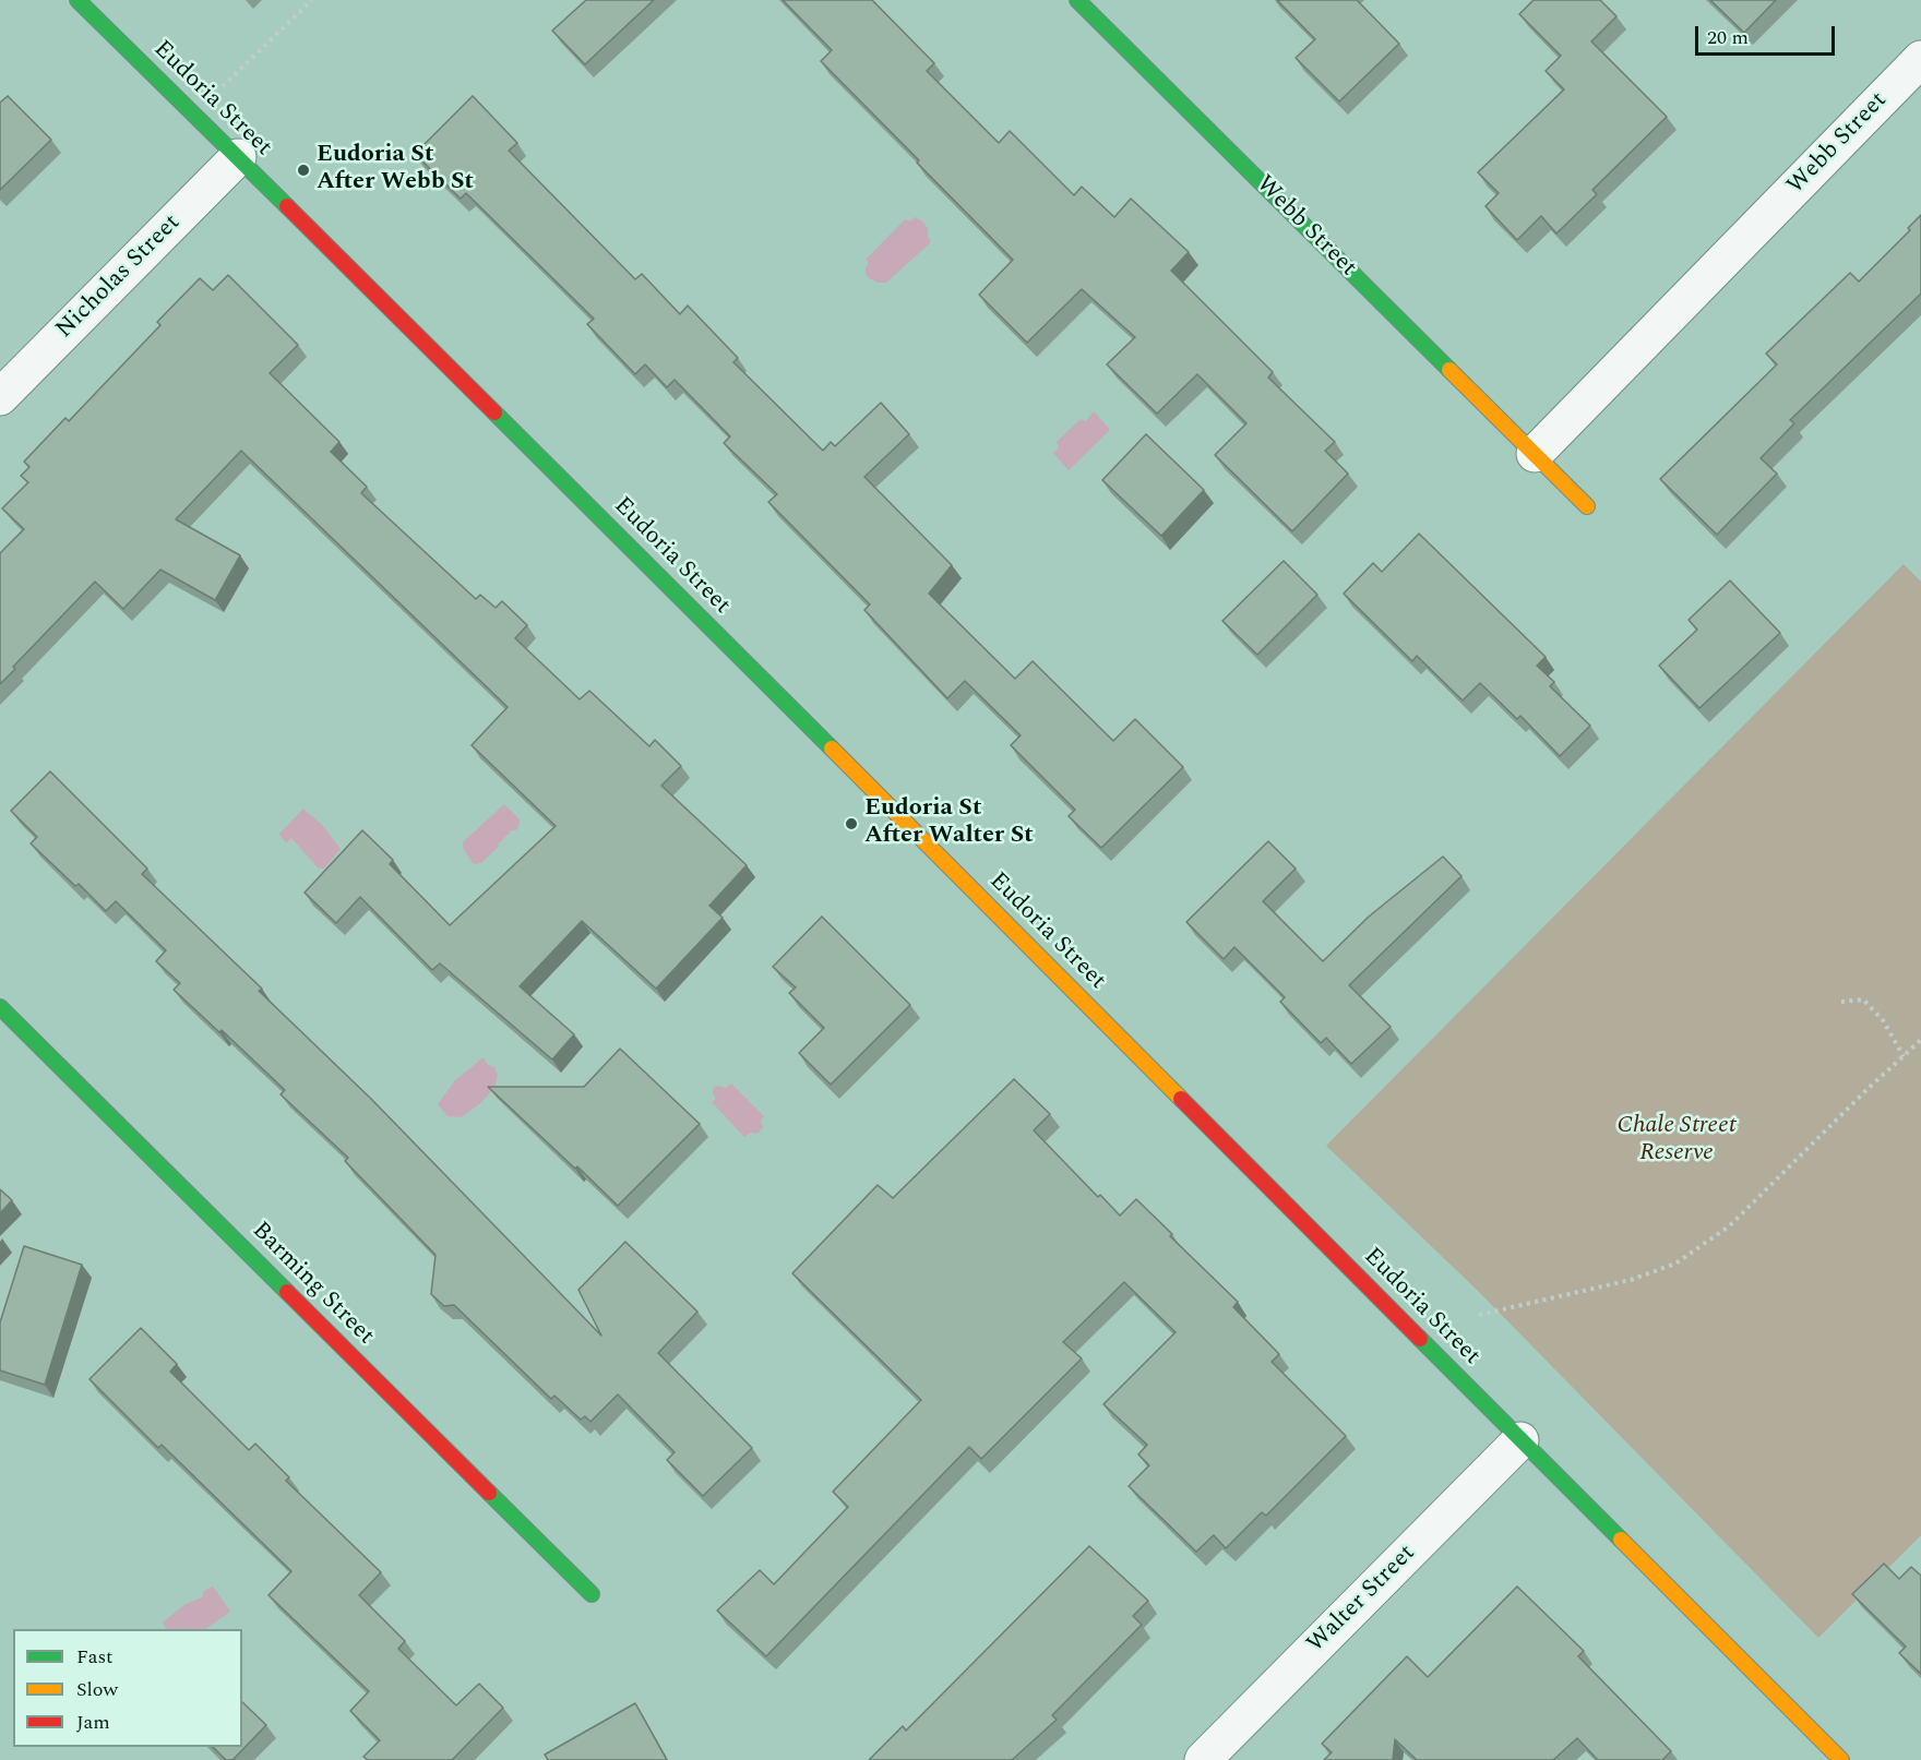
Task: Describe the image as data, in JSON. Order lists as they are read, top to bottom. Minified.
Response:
{"streets":{"main road":["Eudoria Street","Webb Street","Barming Street"],"street":["Nicholas Street","Walter Street"]},"crossings":[["Eudoria Street","Nicholas Street"],["Eudoria Street","Walter Street"]],"parks":["Chale Street Reserve"],"places":["Eudoria St After Webb St","Eudoria St After Walter St"],"legend":["Fast","Slow","Jam"],"scale_bar":"20 m"}
